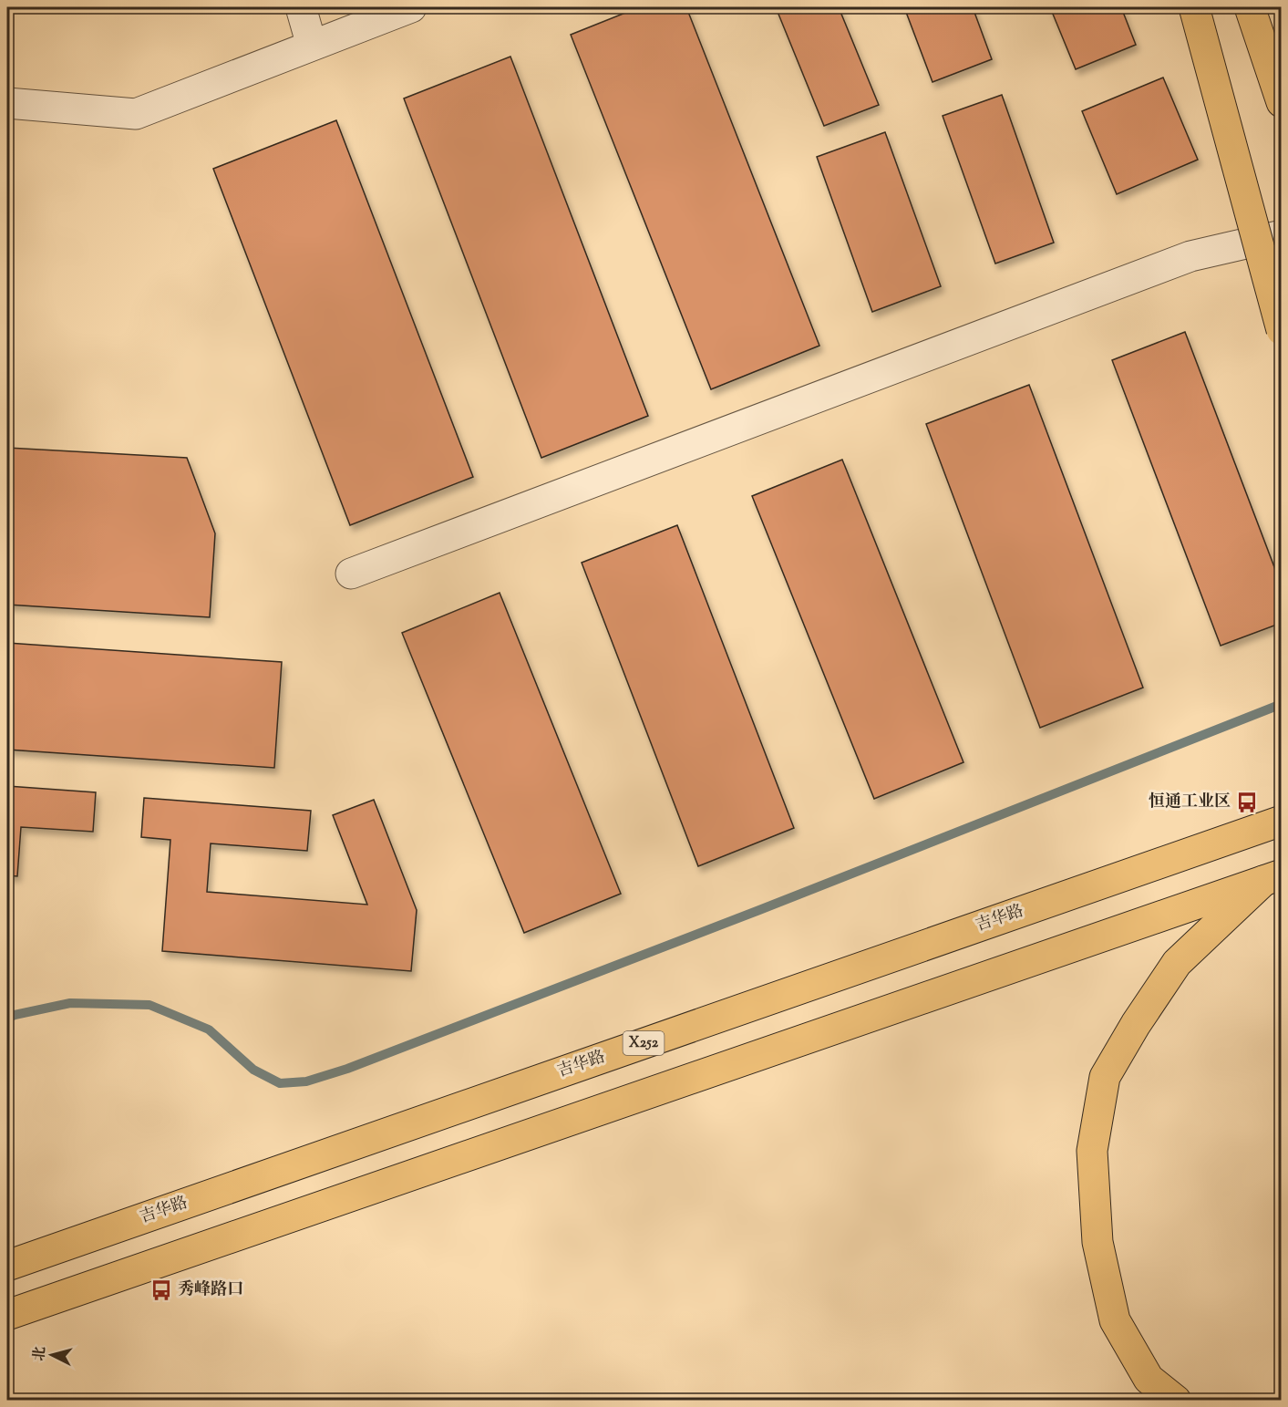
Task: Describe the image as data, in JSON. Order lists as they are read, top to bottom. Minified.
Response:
{"streets":{"main road":["吉华路","X252"]},"places":{"bus stop":["恒通工业区","秀峰路口"]},"north":"left"}
